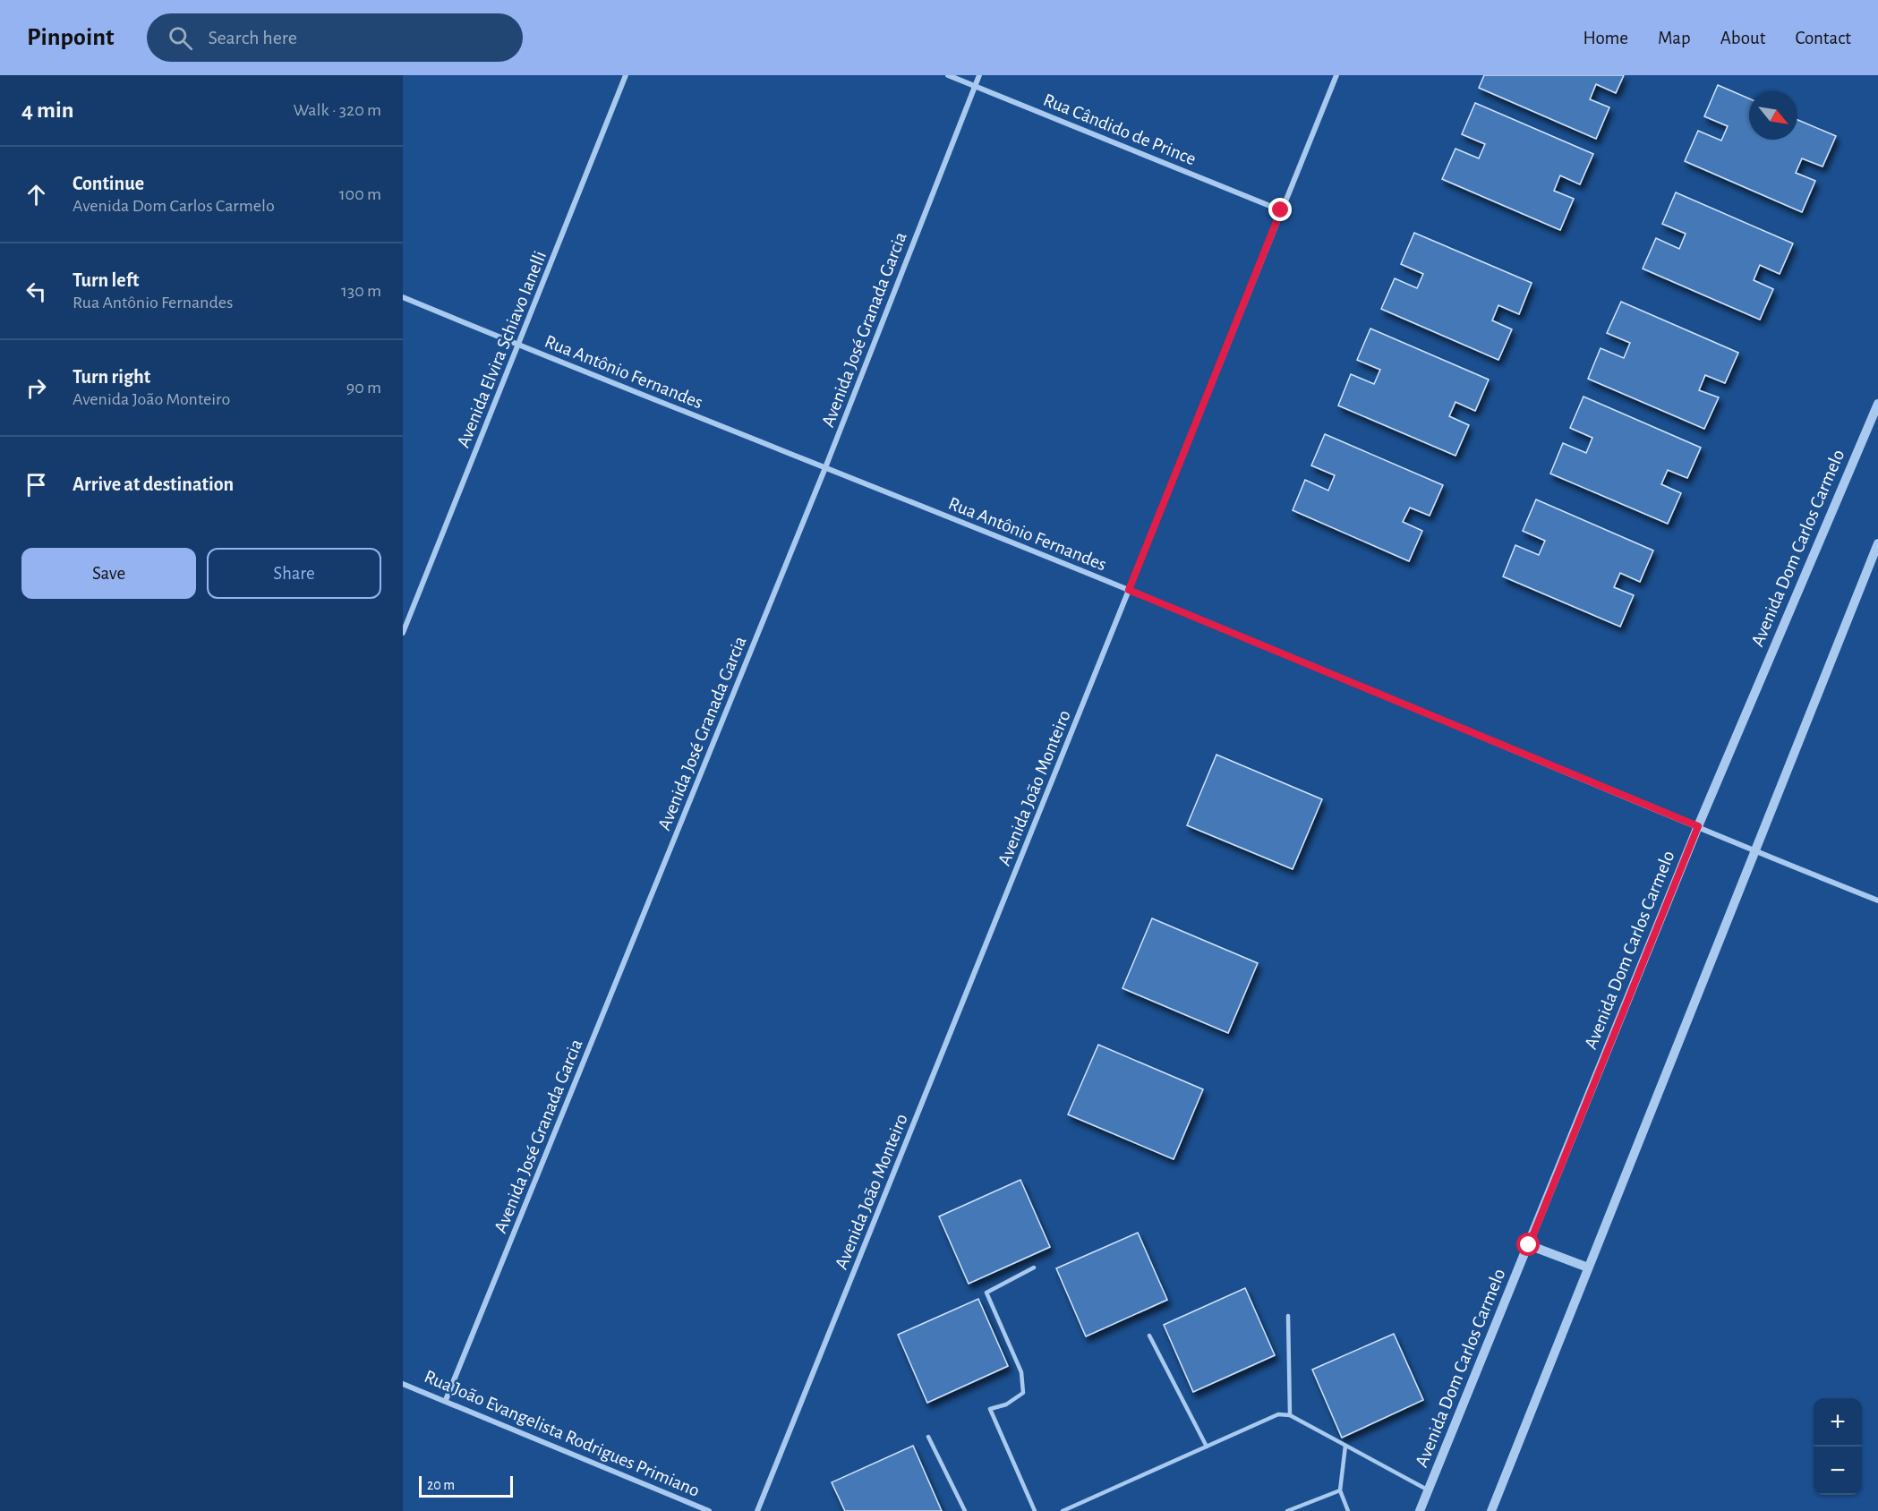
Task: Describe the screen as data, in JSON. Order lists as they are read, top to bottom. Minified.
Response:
{"streets":{"street":["Rua Cândido de Prince","Avenida José Granada Garcia","Avenida Elvira Schiavo Ianelli","Rua Antônio Fernandes","Avenida Dom Carlos Carmelo","Avenida João Monteiro","Rua João Evangelista Rodrigues Primiano"]},"crossings":[["Rua Cândido de Prince","Avenida José Granada Garcia"],["Rua Cândido de Prince","Avenida João Monteiro"],["Avenida José Granada Garcia","Rua Antônio Fernandes"],["Avenida José Granada Garcia","Rua João Evangelista Rodrigues Primiano"],["Avenida Elvira Schiavo Ianelli","Rua Antônio Fernandes"],["Rua Antônio Fernandes","Avenida Dom Carlos Carmelo"],["Rua Antônio Fernandes","Avenida João Monteiro"]],"scale_bar":"20 m","north":"bottom right","page":{"header":"Pinpoint","search":"Search here","nav":["Home","Map","About","Contact"],"heading":["4 min","Walk · 320 m"],"list":[["Continue","Avenida Dom Carlos Carmelo","100 m"],["Turn left","Rua Antônio Fernandes","130 m"],["Turn right","Avenida João Monteiro","90 m"],"Arrive at destination"],"buttons":["Save","Share"],"map_buttons":["+","−"],"scale":"20 m"}}
